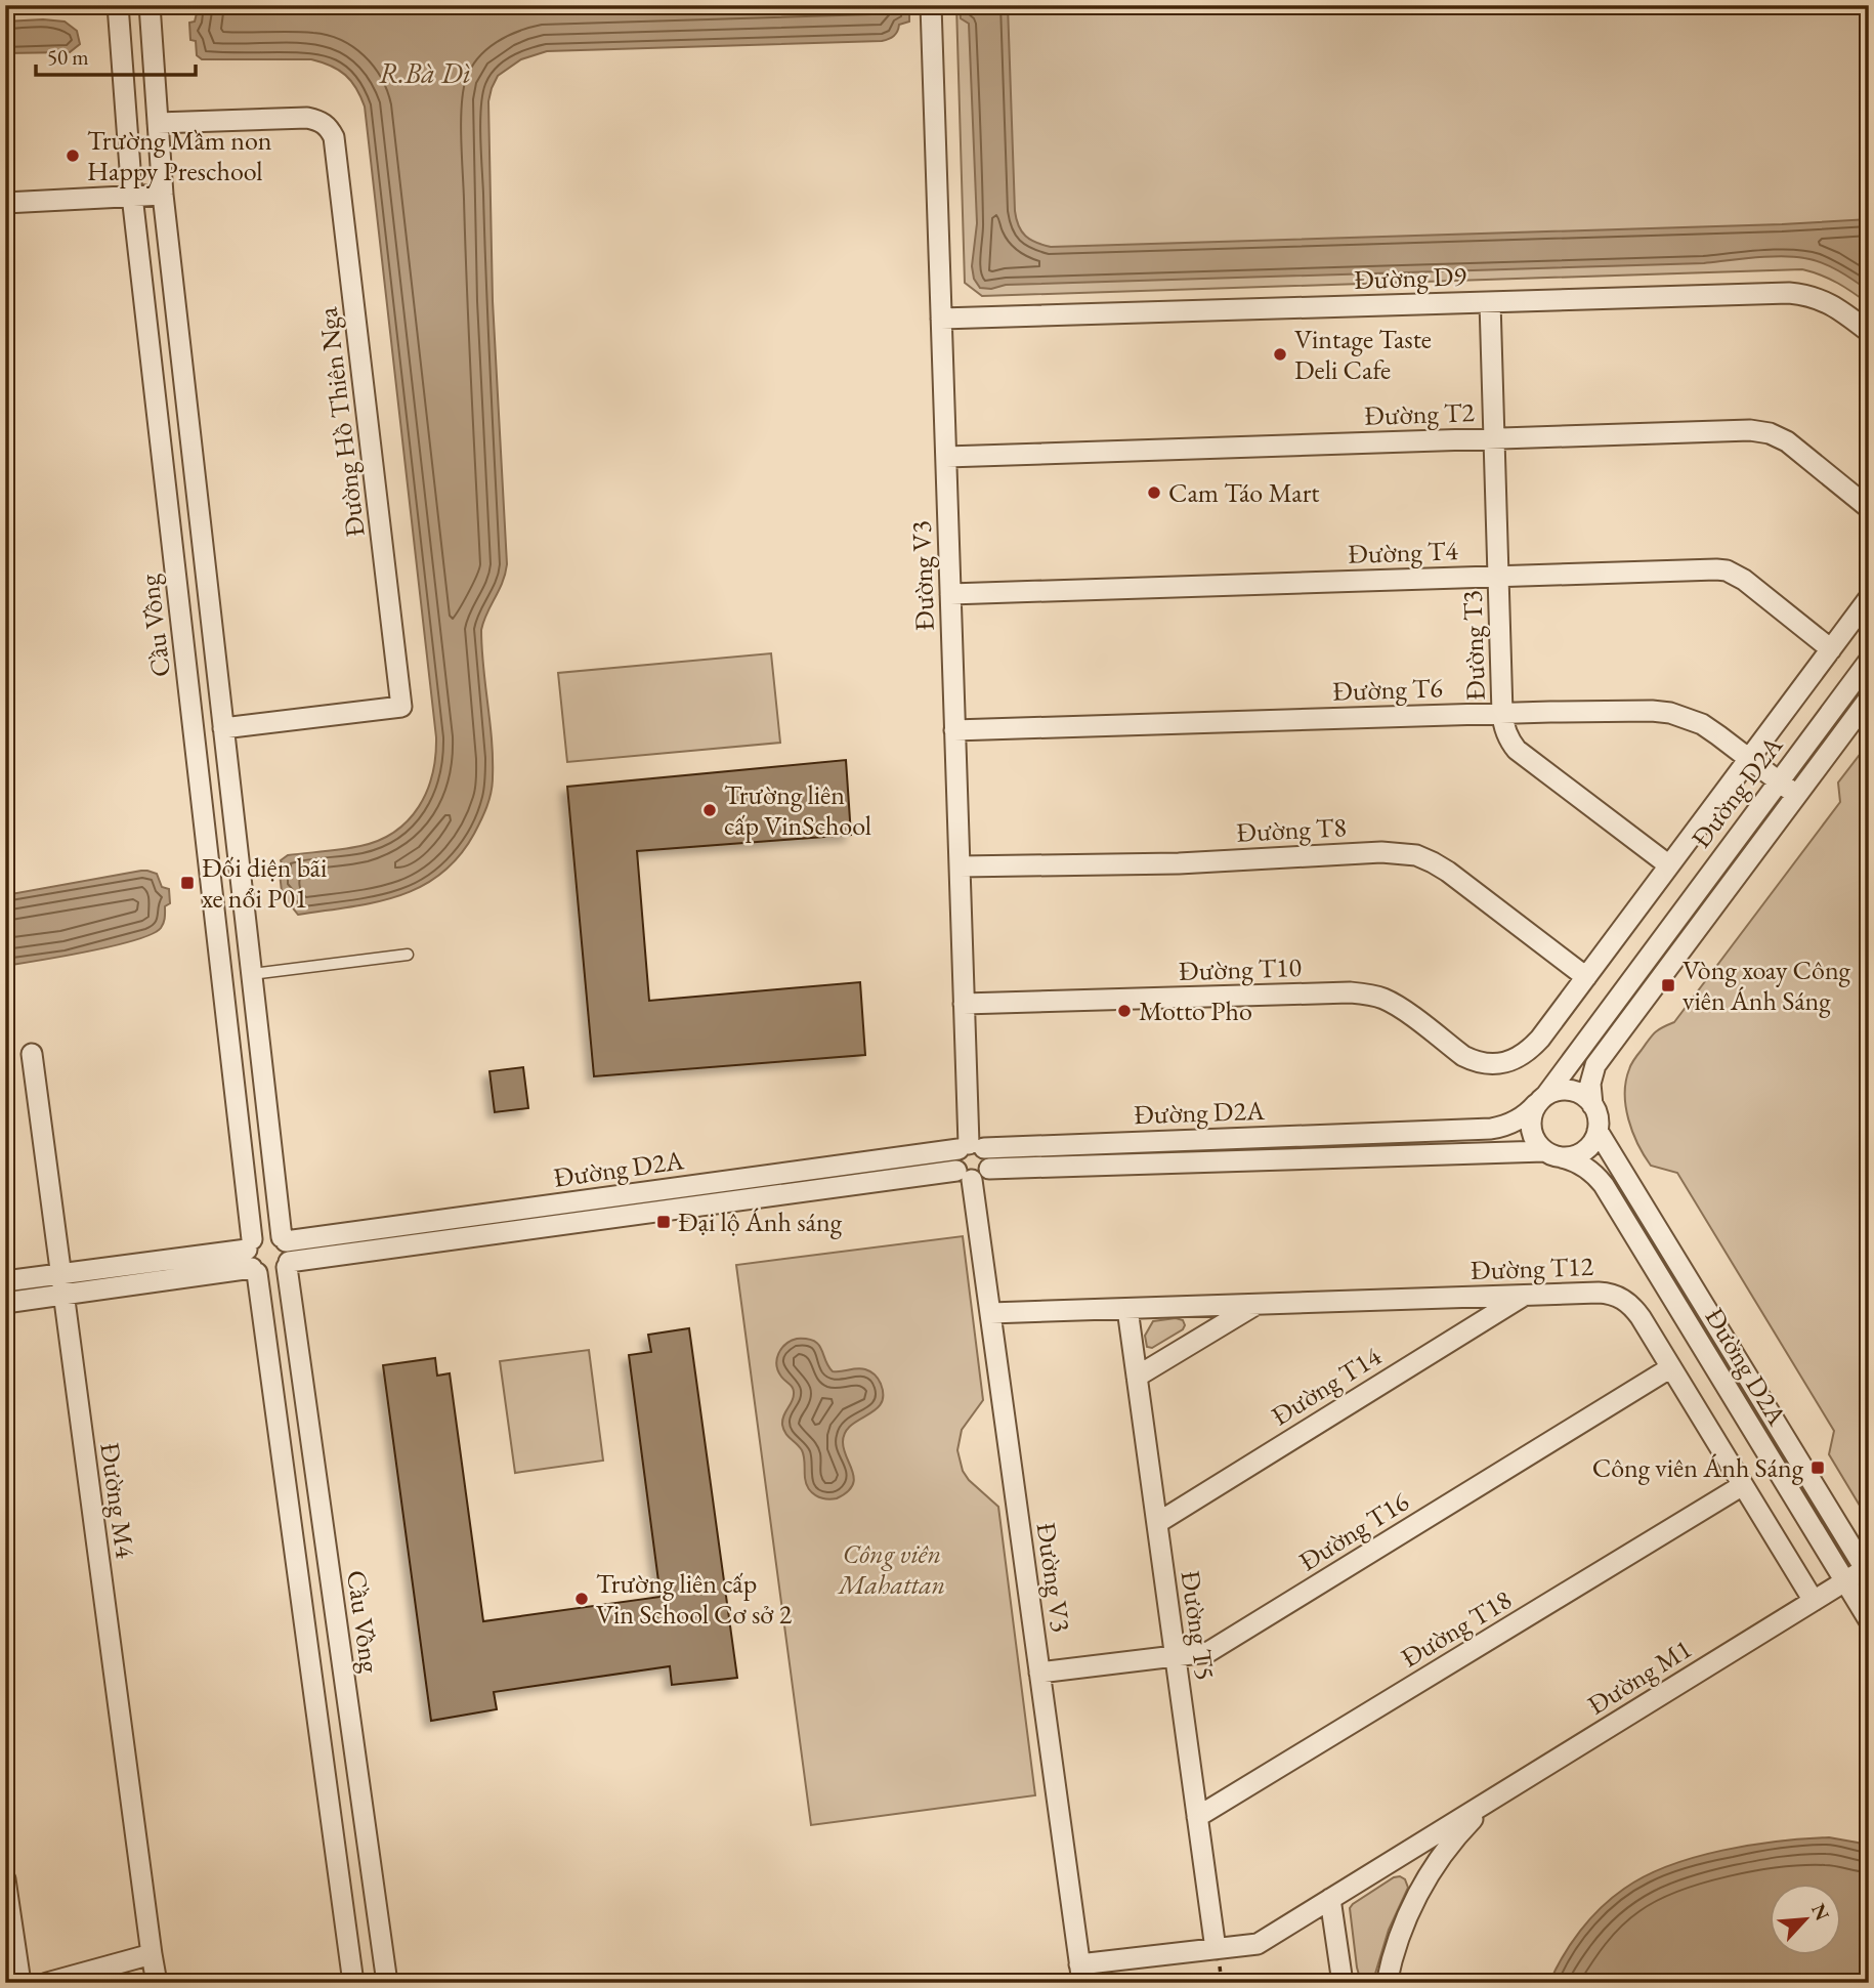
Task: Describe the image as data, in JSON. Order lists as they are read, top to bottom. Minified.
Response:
{"streets":{"street":["Đường D9","Đường T2","Đường Hồ Thiên Nga","Đường T4","Đường V3","Cầu Vồng","Đường T3","Đường T6","Đường D2A","Đường T8","Đường T10","Đường T12","Đường T14","Đường M4","Đường T16","Đường T5","Đường T18","Đường M1"]},"crossings":[["Đường D9","Đường V3"],["Đường D9","Đường T3"],["Đường T2","Đường V3"],["Đường T2","Đường T3"],["Đường Hồ Thiên Nga","Cầu Vồng"],["Đường T4","Đường V3"],["Đường T4","Đường T3"],["Đường V3","Đường T6"],["Đường V3","Đường D2A"],["Đường V3","Đường T8"],["Đường V3","Đường T10"],["Đường V3","Đường T12"],["Đường V3","Đường T16"],["Đường V3","Đường M1"],["Cầu Vồng","Đường D2A"],["Đường T3","Đường T6"],["Đường T6","Đường D2A"],["Đường D2A","Đường M1"],["Đường T8","Đường T10"],["Đường T12","Đường T14"],["Đường T12","Đường T16"],["Đường T12","Đường T5"],["Đường T12","Đường T18"],["Đường T12","Đường M1"],["Đường T14","Đường T5"],["Đường T16","Đường T5"],["Đường T5","Đường T18"],["Đường T5","Đường M1"]],"water":["R.Bà Dì"],"parks":["Công viên Mahattan"],"places":{"other":["Trường Mầm non Happy Preschool","Vintage Taste Deli Cafe","Cam Táo Mart","Trường liên cấp VinSchool","Motto Pho","Trường liên cấp Vin School Cơ sở 2"],"transit":["Đối diện bãi xe nổi P01","Vòng xoay Công viên Ánh Sáng","Đại lộ Ánh sáng","Công viên Ánh Sáng"]},"scale_bar":"50 m","north":"top right"}
